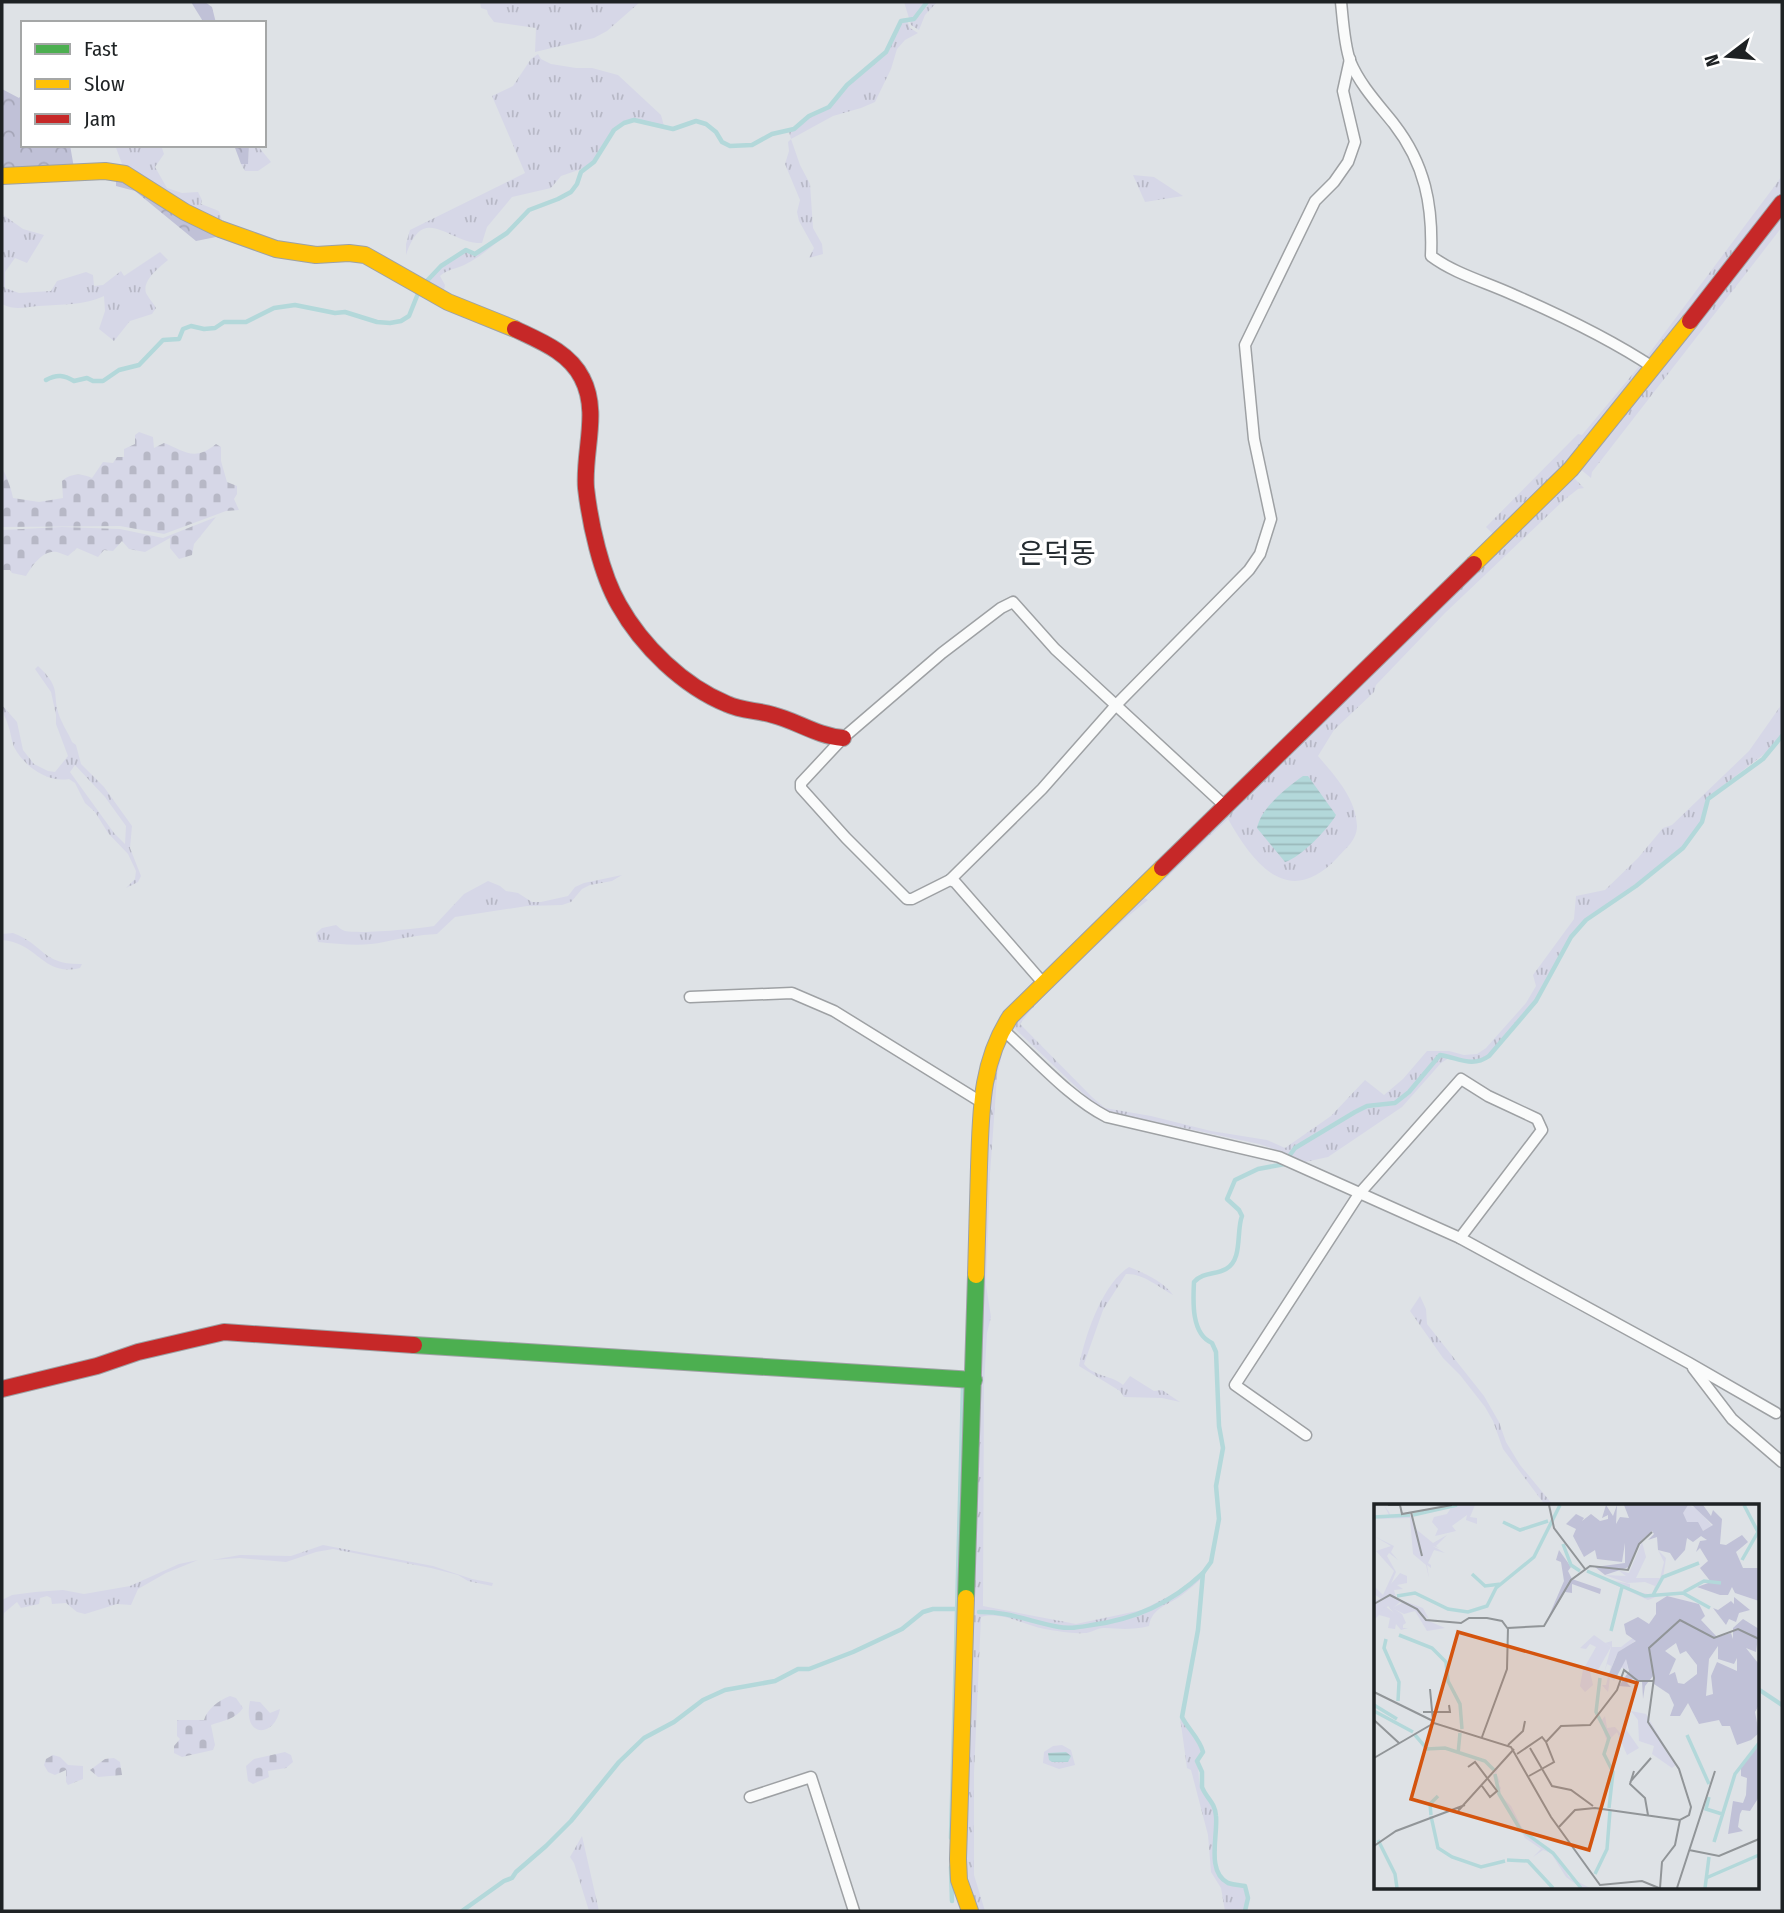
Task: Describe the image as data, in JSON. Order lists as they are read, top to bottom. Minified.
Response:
{"districts":["은덕동"],"legend":["Fast","Slow","Jam"],"north":"left"}
